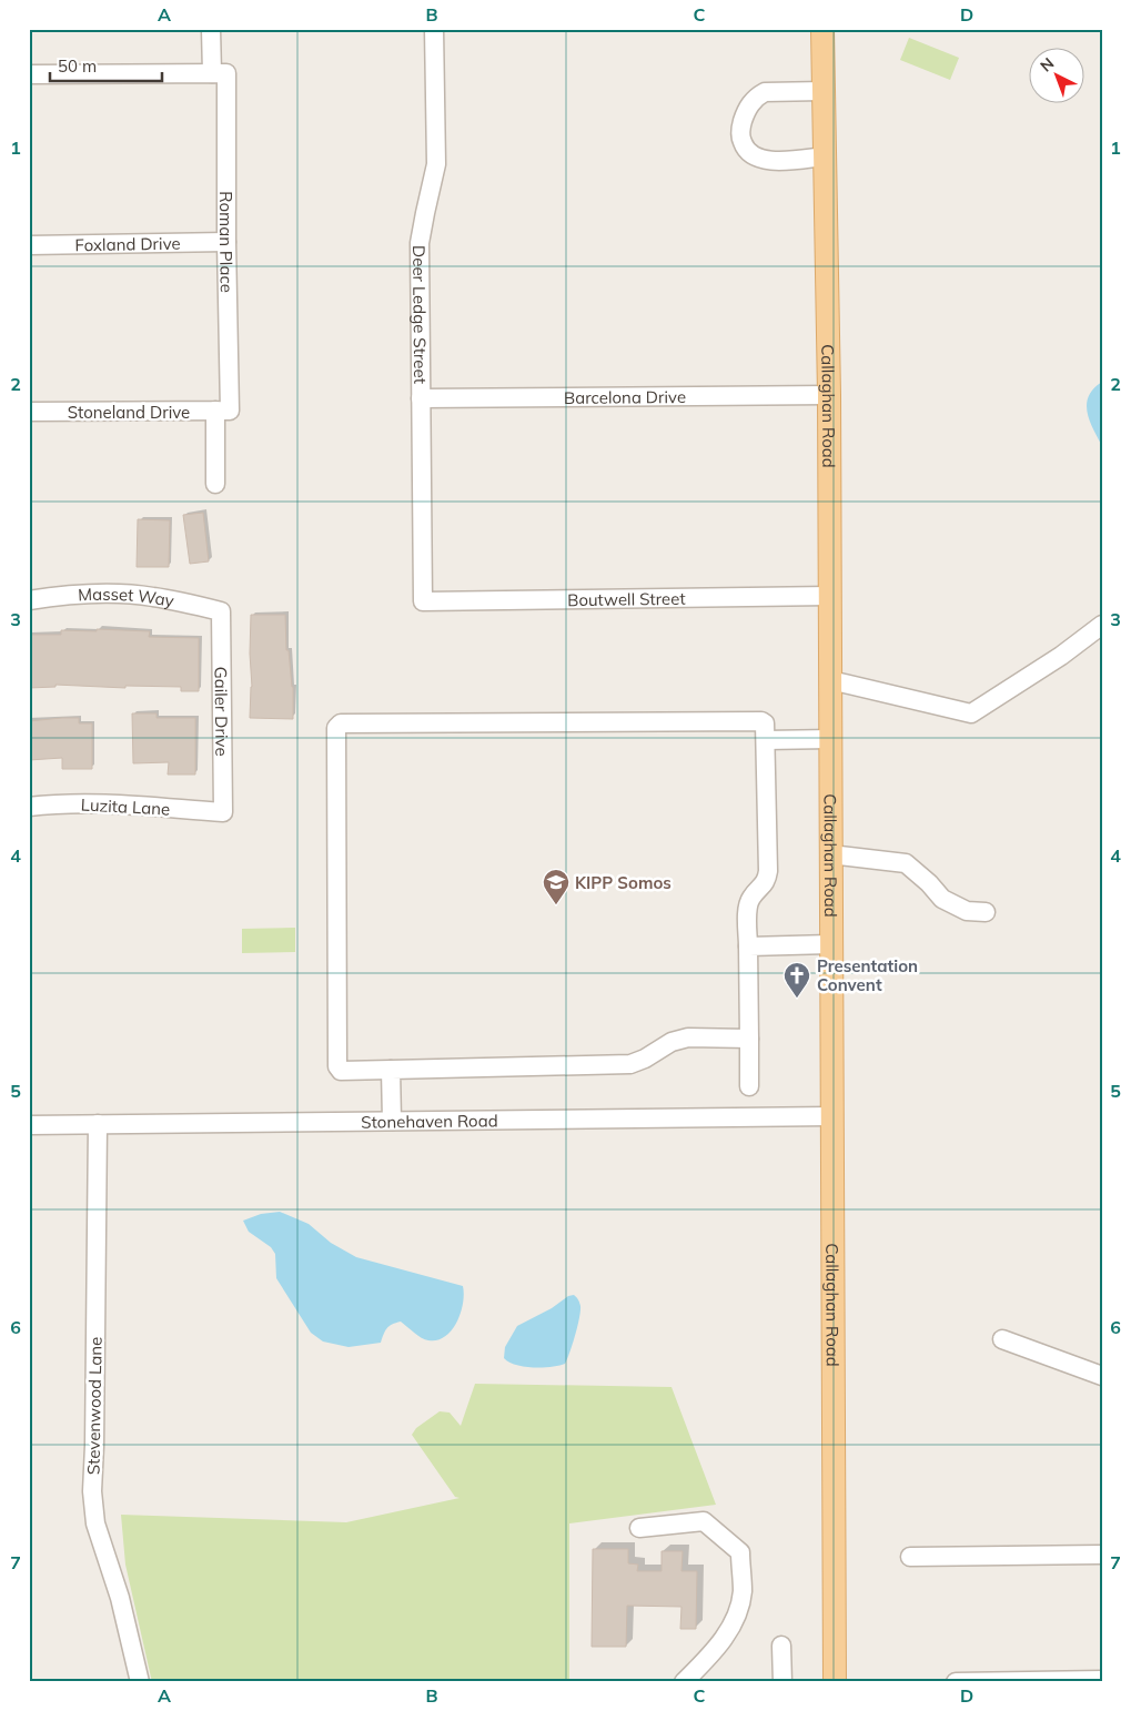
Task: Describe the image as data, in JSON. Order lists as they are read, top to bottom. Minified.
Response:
{"streets":{"main road":["Callaghan Road"],"street":["Roman Place","Foxland Drive","Deer Ledge Street","Barcelona Drive","Stoneland Drive","Masset Way","Boutwell Street","Gailer Drive","Luzita Lane","Stonehaven Road","Stevenwood Lane"]},"crossings":[["Roman Place","Foxland Drive"],["Roman Place","Stoneland Drive"],["Deer Ledge Street","Barcelona Drive"],["Deer Ledge Street","Boutwell Street"],["Barcelona Drive","Callaghan Road"],["Callaghan Road","Boutwell Street"],["Callaghan Road","Stonehaven Road"],["Masset Way","Gailer Drive"],["Gailer Drive","Luzita Lane"],["Stonehaven Road","Stevenwood Lane"]],"places":{"school or university":["KIPP Somos"],"church":["Presentation Convent"]},"scale_bar":"50 m","north":"top left","grid":{"columns":["A","B","C","D"],"rows":["1","2","3","4","5","6","7"]}}
